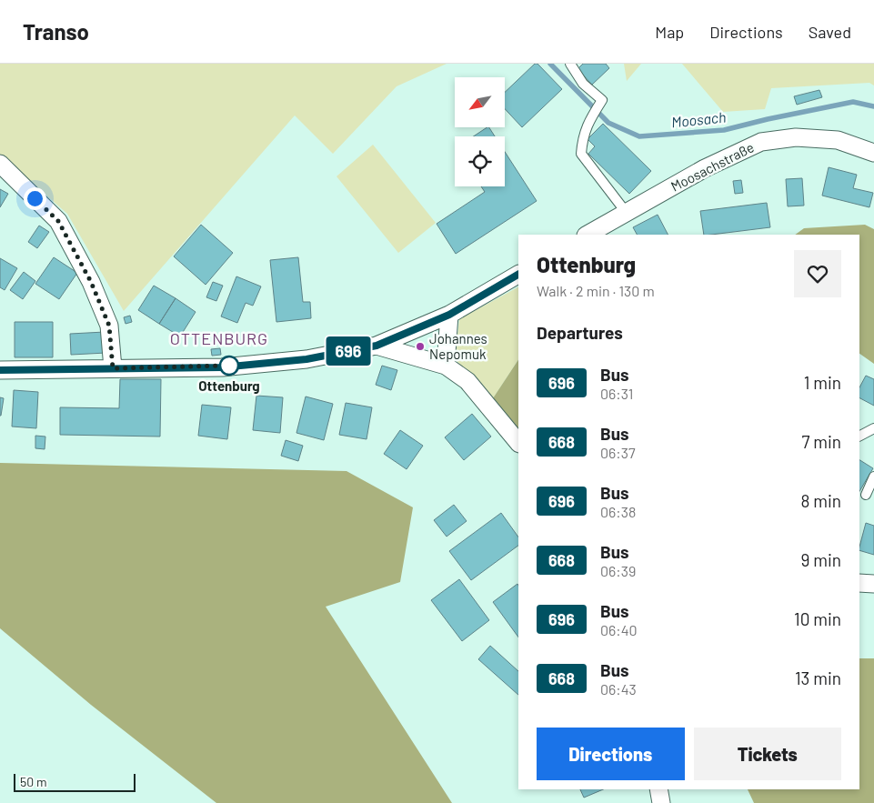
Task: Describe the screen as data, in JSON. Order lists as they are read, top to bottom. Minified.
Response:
{"streets":{"street":["Moosachstraße"]},"districts":["OTTENBURG"],"water":["Moosach"],"places":["Johannes Nepomuk","Ottenburg"],"lines":["bus line 696"],"scale_bar":"50 m","north":"bottom left","page":{"header":"Transo","nav":["Map","Directions","Saved"],"on_map":"696","heading":[["Ottenburg","Walk · 2 min · 130 m"],"Departures"],"list":[{"mark":"696","name":"Bus","note":"06:31","value":"1 min"},{"mark":"668","name":"Bus","note":"06:37","value":"7 min"},{"mark":"696","name":"Bus","note":"06:38","value":"8 min"},{"mark":"668","name":"Bus","note":"06:39","value":"9 min"},{"mark":"696","name":"Bus","note":"06:40","value":"10 min"},{"mark":"668","name":"Bus","note":"06:43","value":"13 min"}],"buttons":["Directions","Tickets"],"scale":"50 m"}}
